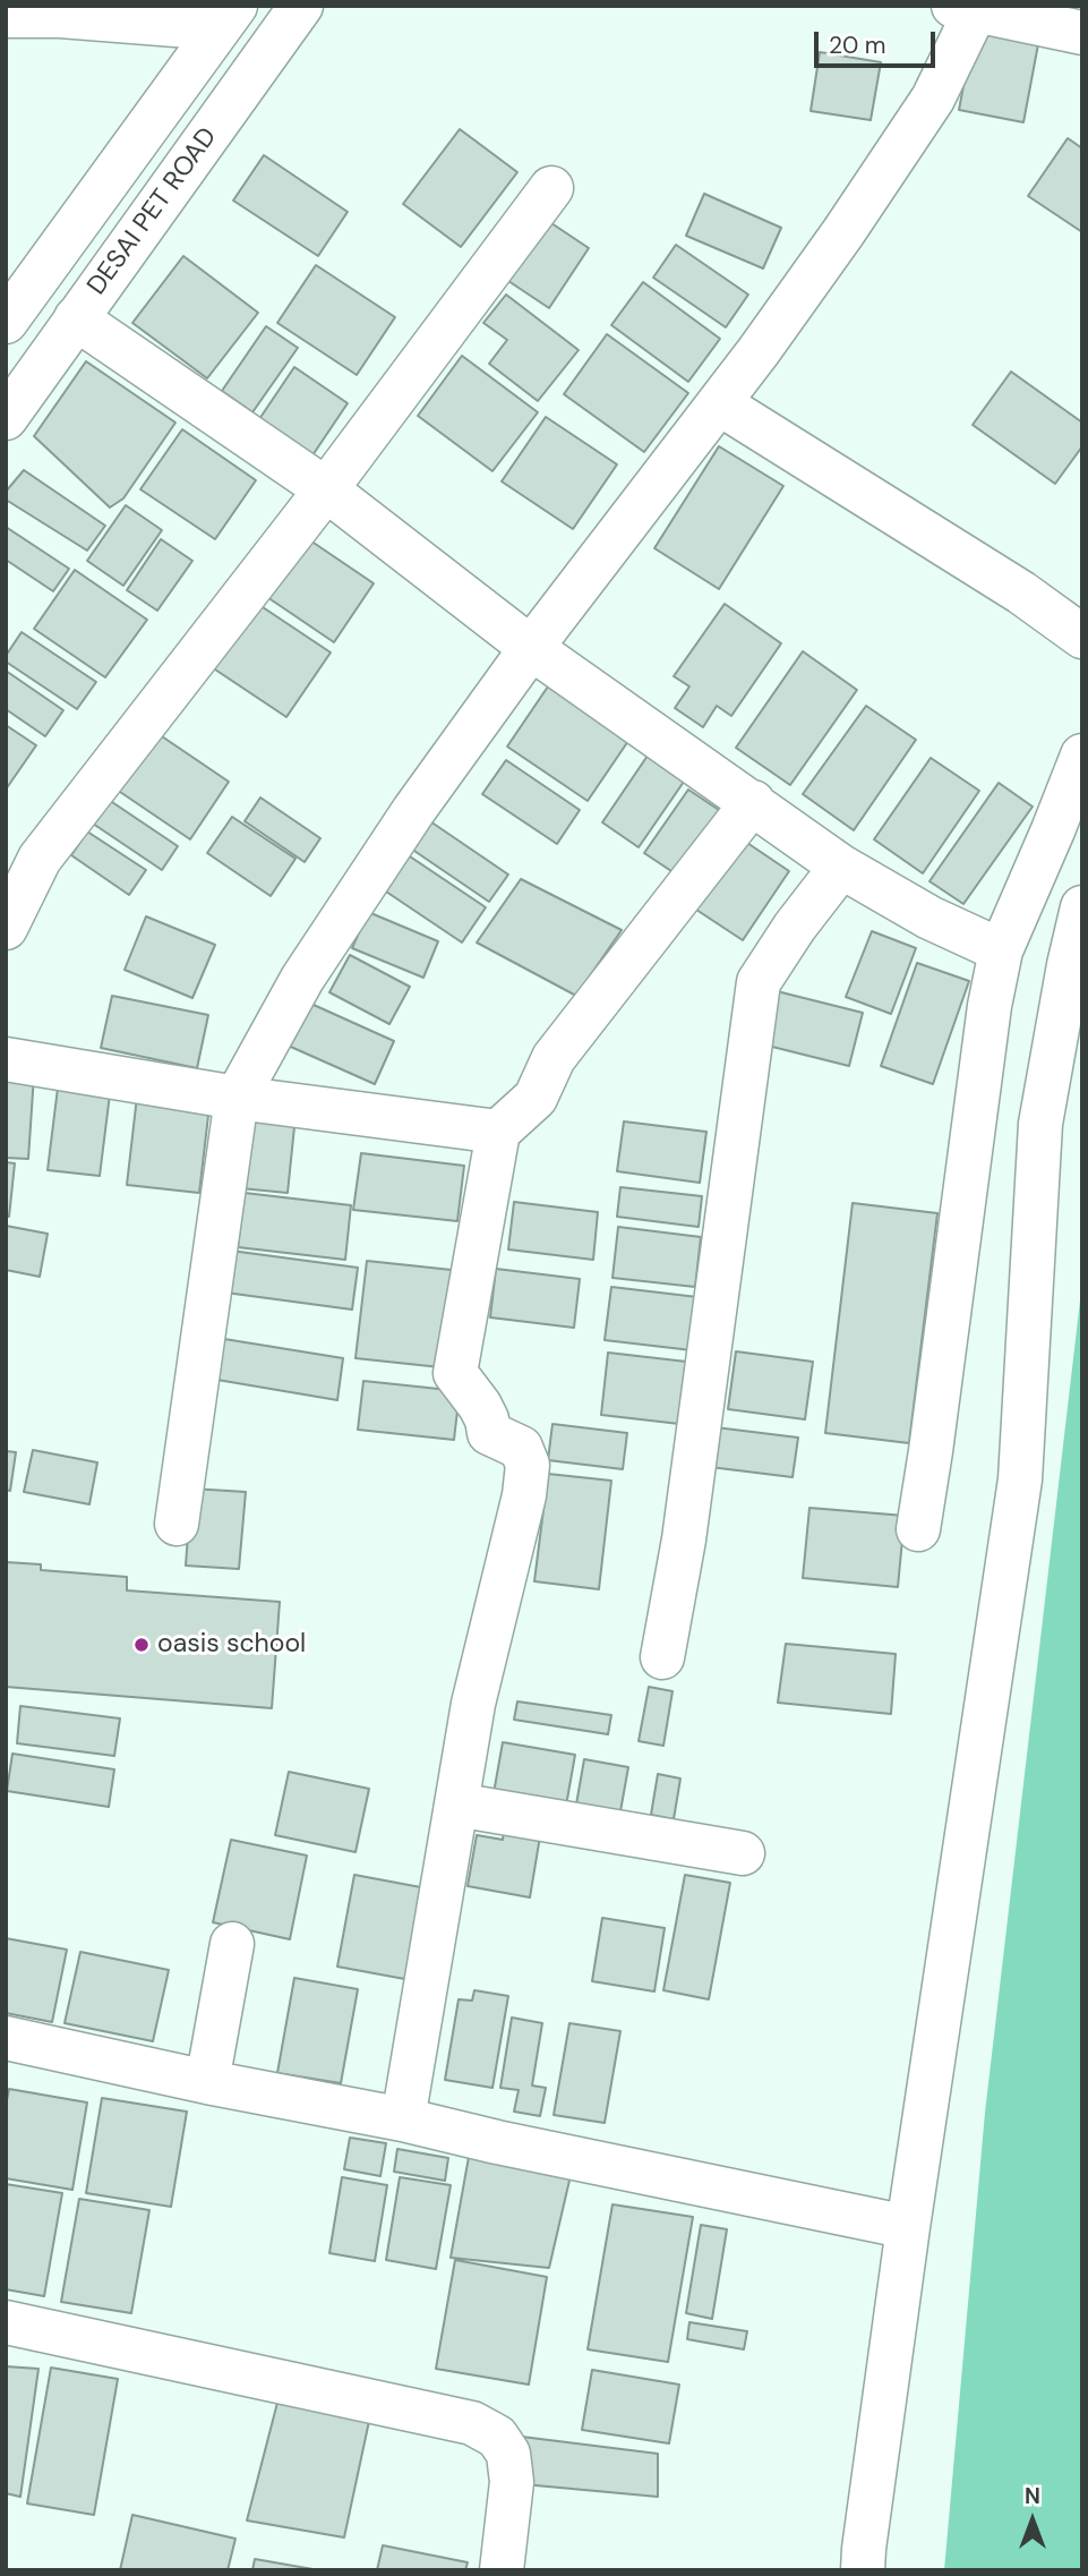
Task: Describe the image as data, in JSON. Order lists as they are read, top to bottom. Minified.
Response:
{"streets":{"street":["DESAI PET ROAD"]},"places":["oasis school"],"scale_bar":"20 m","north":"top"}
